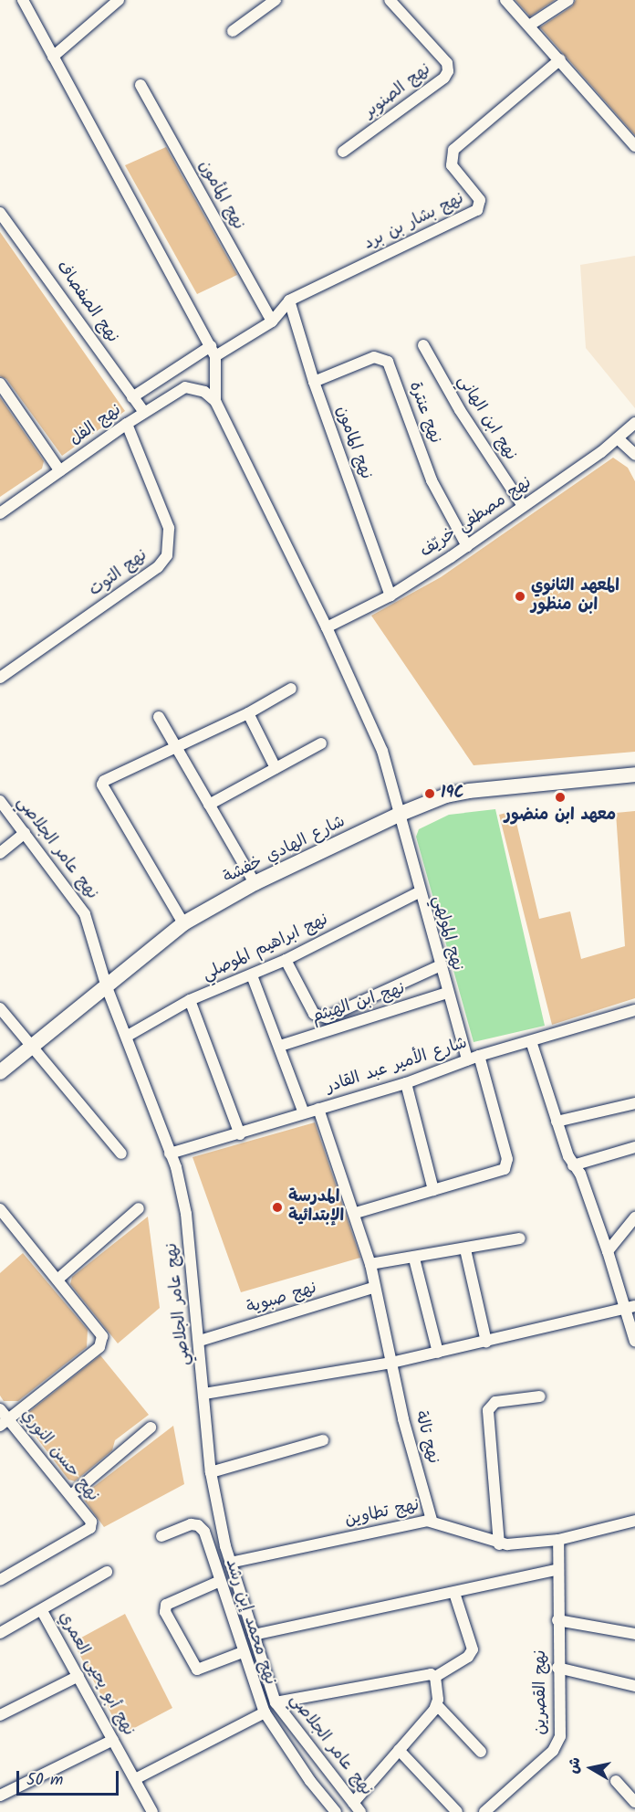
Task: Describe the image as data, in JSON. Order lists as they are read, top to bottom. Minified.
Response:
{"streets":{"street":["نهج الصنوبر","نهج المأمون","نهج بشار بن برد","نهج الصفصاف","نهج عنترة","نهج ابن الهاني","نهج الفل","نهج المامون","نهج مصطفى خريّف","نهج التوت","نهج عامر الجلاصي","شارع الهادي خفشة","نهج المولهي","نهج ابراهيم الموصلي","نهج ابن الهيثم","شارع الأمير عبد القادر","نهج صبوية","نهج تالة","نهج حسن النوري","نهج تطاوين","نهج محمد إبن رشد","نهج أبو يحيى العمري","نهج القصرين"]},"crossings":[["نهج المأمون","نهج بشار بن برد"],["نهج بشار بن برد","نهج الصفصاف"],["نهج بشار بن برد","نهج المامون"],["نهج الصفصاف","نهج الفل"],["نهج عنترة","نهج المامون"],["نهج عنترة","نهج مصطفى خريّف"],["نهج ابن الهاني","نهج مصطفى خريّف"],["نهج الفل","نهج التوت"],["نهج الفل","نهج المولهي"],["نهج المامون","نهج مصطفى خريّف"],["نهج مصطفى خريّف","نهج المولهي"],["نهج عامر الجلاصي","شارع الهادي خفشة"],["نهج عامر الجلاصي","نهج ابراهيم الموصلي"],["نهج عامر الجلاصي","شارع الأمير عبد القادر"],["نهج عامر الجلاصي","نهج صبوية"],["نهج عامر الجلاصي","نهج تطاوين"],["شارع الهادي خفشة","نهج المولهي"],["نهج المولهي","نهج ابراهيم الموصلي"],["نهج المولهي","نهج ابن الهيثم"],["نهج المولهي","شارع الأمير عبد القادر"],["شارع الأمير عبد القادر","نهج تالة"],["نهج صبوية","نهج تالة"],["نهج تالة","نهج تطاوين"],["نهج تطاوين","نهج القصرين"]],"places":["المعهد الثانوي ابن منظور","19C","معهد ابن منضور","المدرسة الإبتدائية"],"scale_bar":"50 m","north":"left"}
